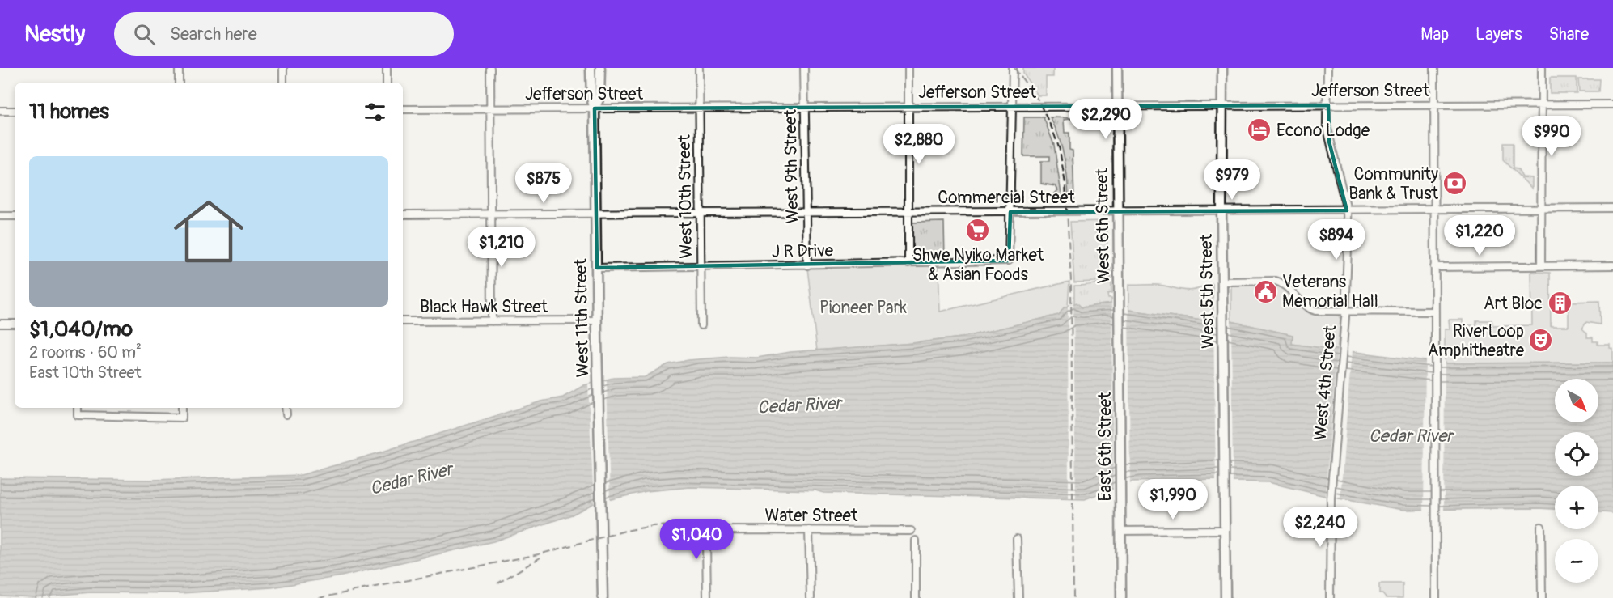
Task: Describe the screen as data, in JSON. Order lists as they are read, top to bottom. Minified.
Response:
{"streets":{"main road":["West 6th Street","West 5th Street","West 11th Street","East 6th Street"],"street":["Jefferson Street","West 9th Street","West 10th Street","Commercial Street","J R Drive","Black Hawk Street","West 4th Street","Water Street"]},"crossings":[["Jefferson Street","West 9th Street"],["Jefferson Street","West 10th Street"],["Jefferson Street","West 6th Street"],["Jefferson Street","West 5th Street"],["Jefferson Street","West 11th Street"],["Jefferson Street","West 4th Street"],["West 9th Street","Commercial Street"],["West 9th Street","J R Drive"],["West 10th Street","Commercial Street"],["West 10th Street","J R Drive"],["Commercial Street","West 6th Street"],["Commercial Street","J R Drive"],["Commercial Street","West 5th Street"],["Commercial Street","West 11th Street"],["Commercial Street","West 4th Street"],["West 6th Street","East 6th Street"],["J R Drive","West 11th Street"],["Black Hawk Street","West 11th Street"]],"water":["Cedar River"],"parks":["Pioneer Park"],"places":{"hotel":["Econo Lodge"],"bank":["Community Bank & Trust"],"supermarket":["Shwe Nyiko Market & Asian Foods"],"public building":["Veterans Memorial Hall"],"building":["Art Bloc"],"theatre":["RiverLoop Amphitheatre"]},"north":"bottom right","page":{"header":"Nestly","search":"Search here","nav":["Map","Layers","Share"],"heading":"11 homes","price":["$2,290","$990","$2,880","$979","$875","$1,220","$894","$1,210","$1,990","$2,240","$1,040"],"list":[{"name":"$1,040/mo","note":"2 rooms · 60 m² · East 10th Street"}],"map_buttons":["+","−"]}}
